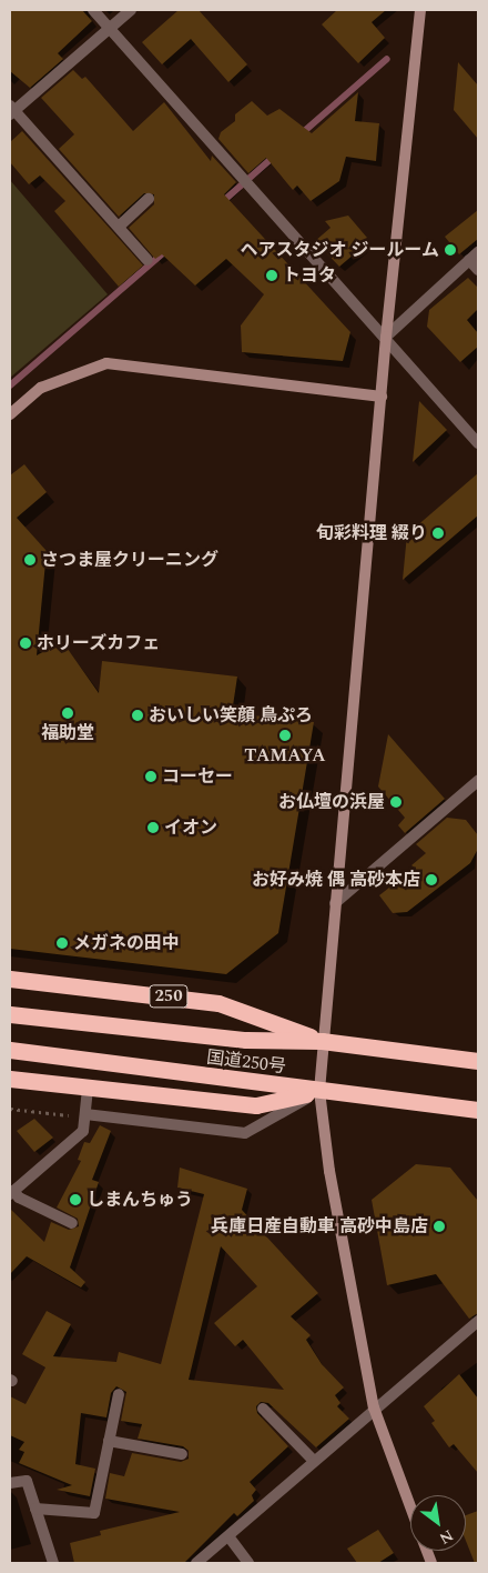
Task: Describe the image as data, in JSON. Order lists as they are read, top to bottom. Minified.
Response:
{"streets":{"highway":["250","国道250号"]},"crossings":[["250","国道250号"]],"places":["ヘアスタジオ ジールーム","トヨタ","旬彩料理 綴り","さつま屋クリーニング","ホリーズカフェ","福助堂","おいしい笑顔 鳥ぷろ","TAMAYA","コーセー","お仏壇の浜屋","イオン","お好み焼 偶 高砂本店","メガネの田中","しまんちゅう","兵庫日産自動車 高砂中島店"],"north":"bottom right"}
